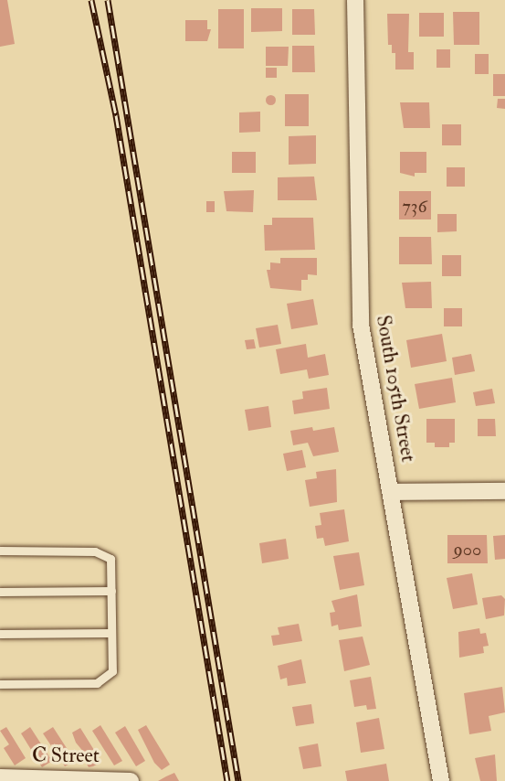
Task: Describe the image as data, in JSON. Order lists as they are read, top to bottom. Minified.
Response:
{"streets":{"street":["South 105th Street","C Street"]},"house_numbers":["736","900"]}
